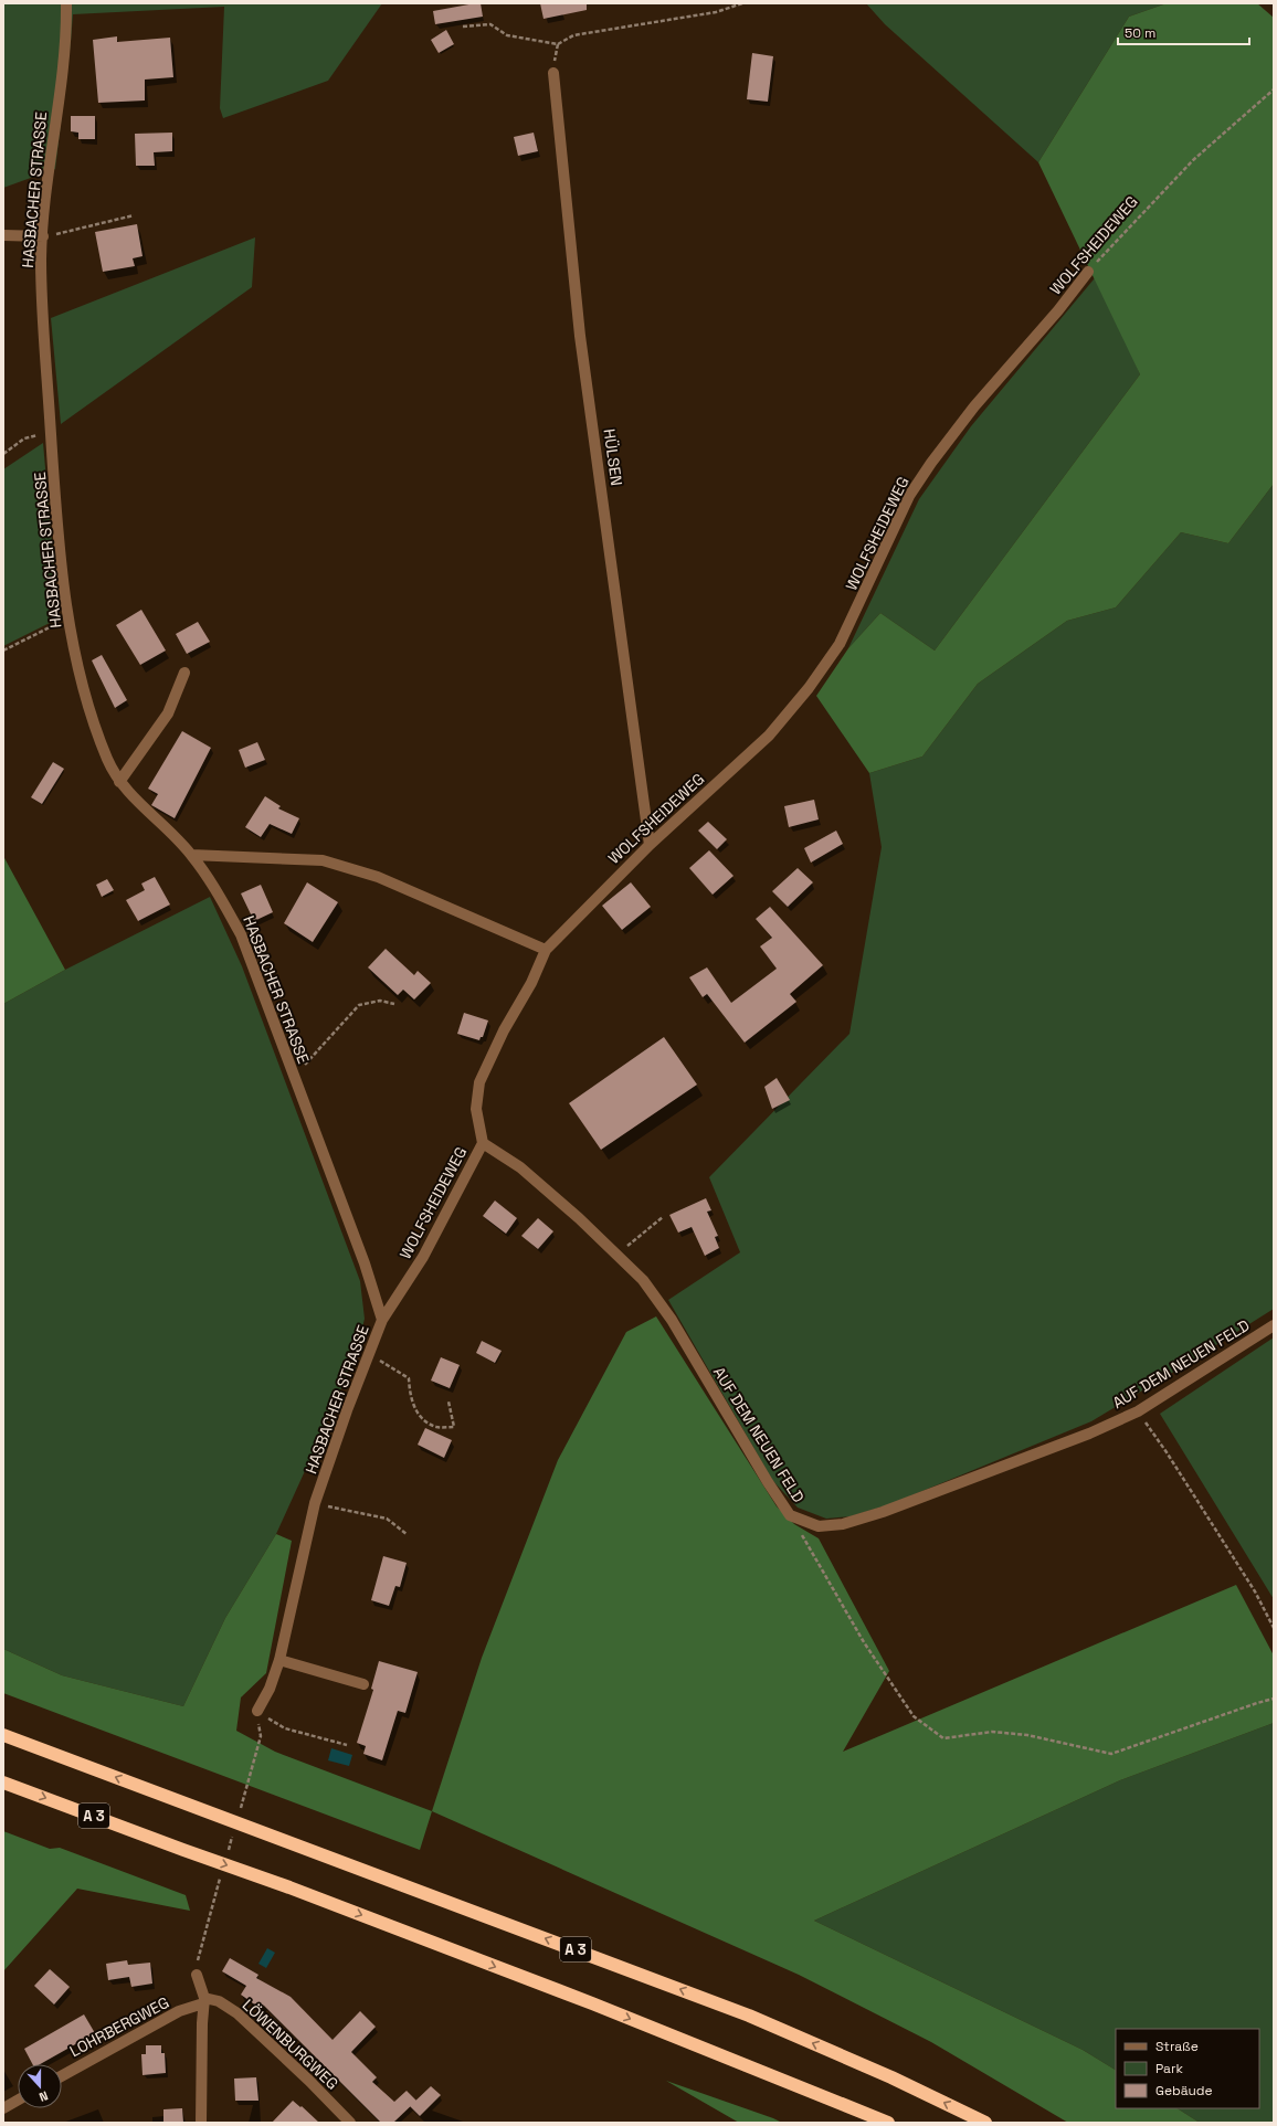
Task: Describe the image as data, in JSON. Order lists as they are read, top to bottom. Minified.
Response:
{"streets":{"highway":["A 3"],"street":["HASBACHER STRASSE","WOLFSHEIDEWEG","HÜLSEN","AUF DEM NEUEN FELD","LOHRBERGWEG","LÖWENBURGWEG"]},"crossings":[["HASBACHER STRASSE","WOLFSHEIDEWEG"],["WOLFSHEIDEWEG","HÜLSEN"],["WOLFSHEIDEWEG","AUF DEM NEUEN FELD"],["LOHRBERGWEG","LÖWENBURGWEG"]],"legend":["Straße","Park","Gebäude"],"scale_bar":"50 m","north":"bottom"}
